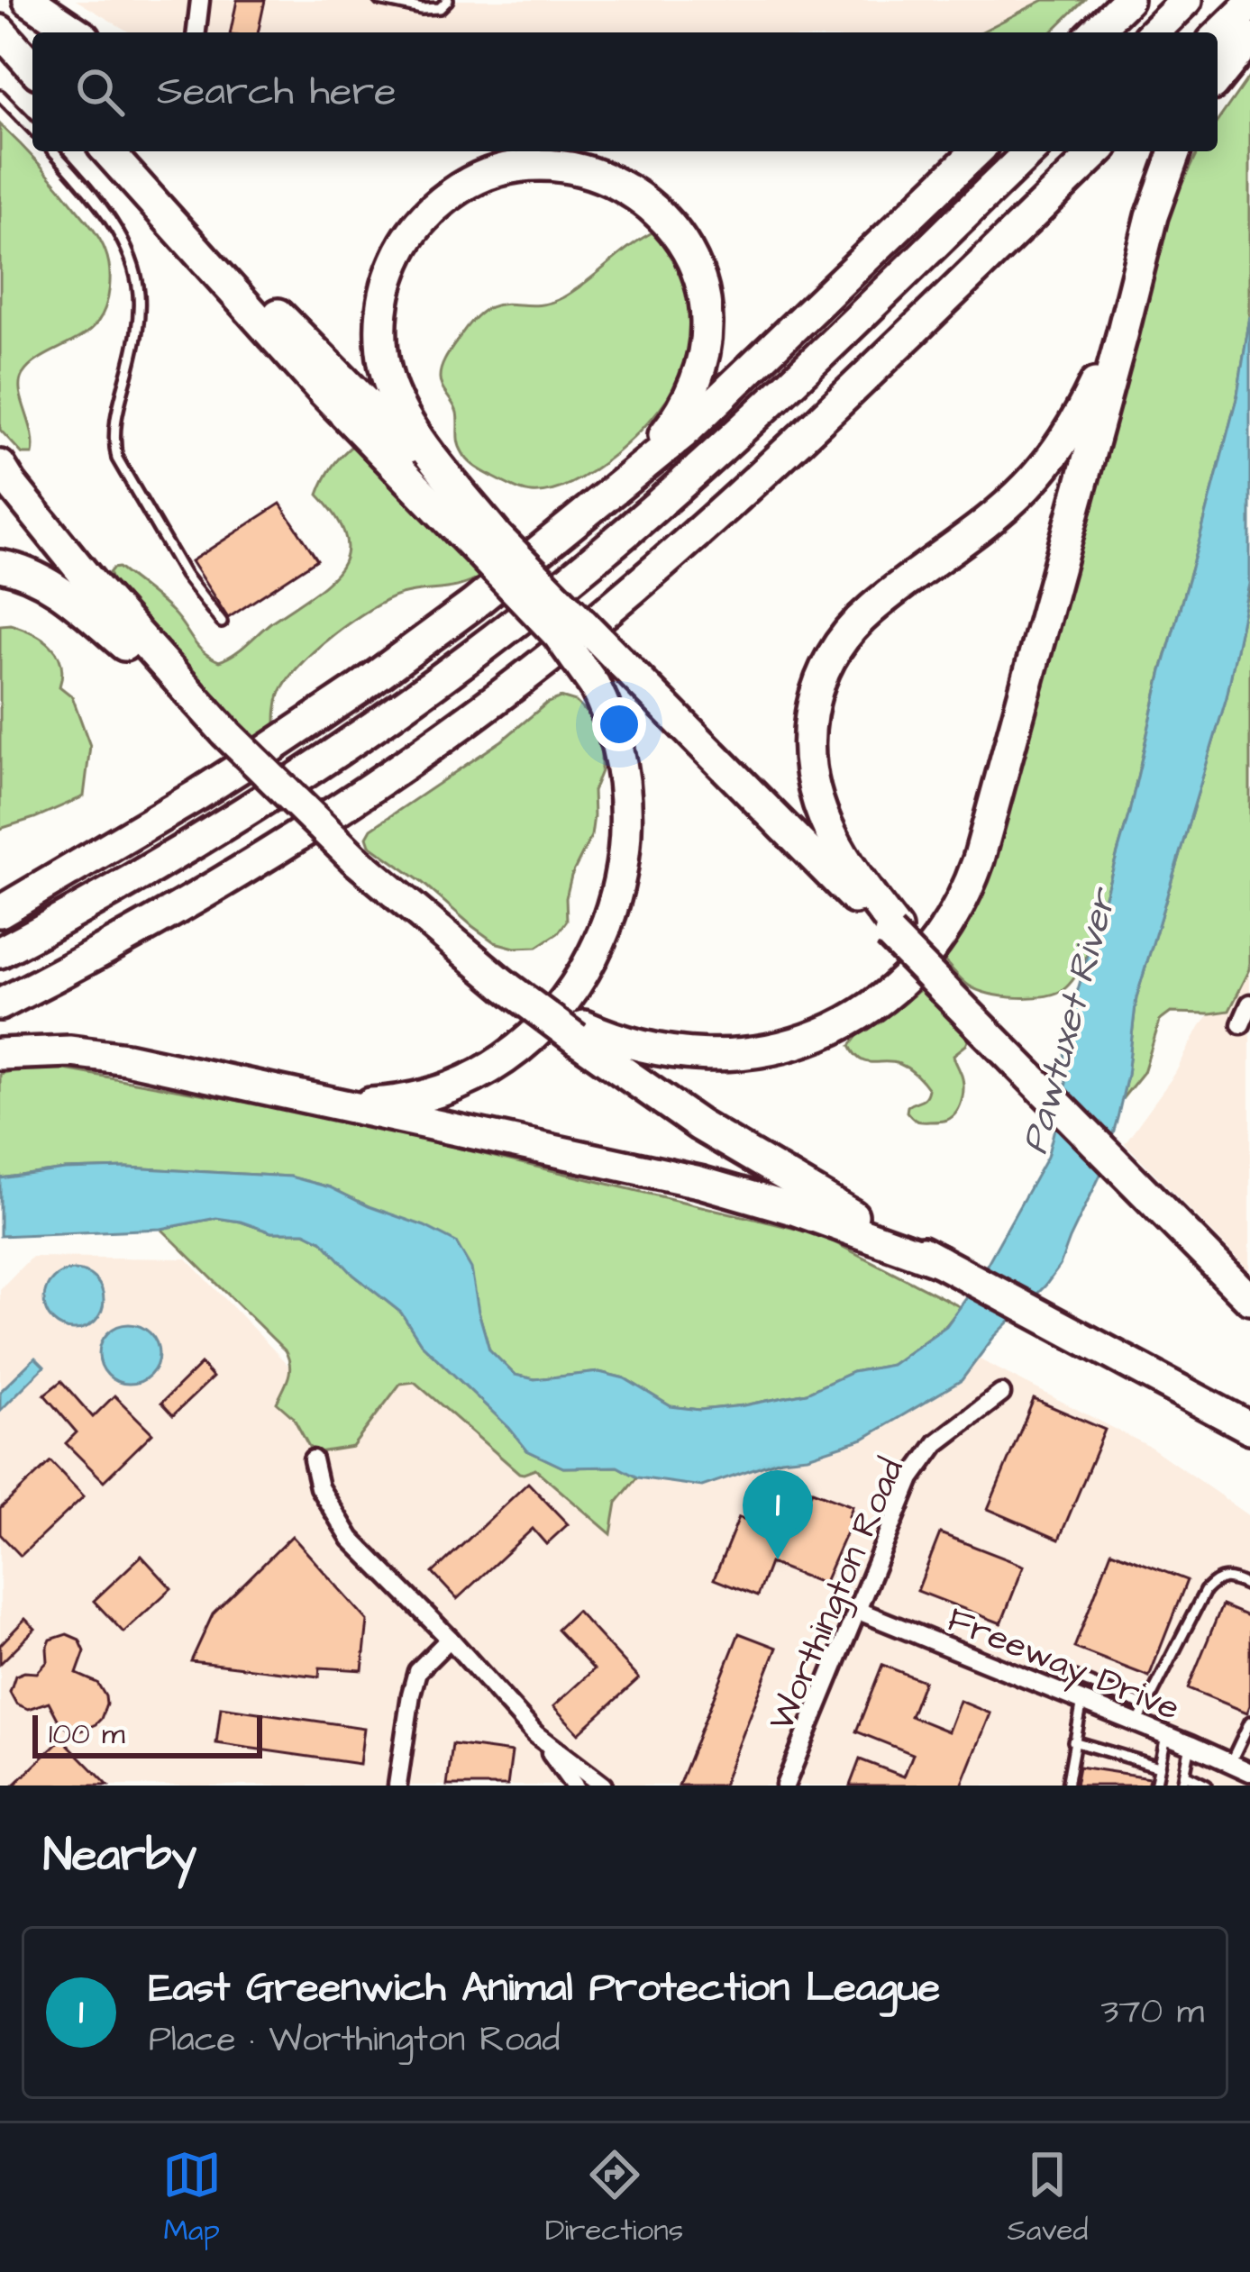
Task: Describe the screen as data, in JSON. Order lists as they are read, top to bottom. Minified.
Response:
{"streets":{"street":["Worthington Road","Freeway Drive"]},"crossings":[["Worthington Road","Freeway Drive"]],"water":["Pawtuxet River"],"scale_bar":"100 m","page":{"search":"Search here","pins":"1","scale":"100 m","heading":"Nearby","list":[{"mark":"1","name":"East Greenwich Animal Protection League","note":"Place · Worthington Road","value":"370 m"}],"nav":["Map","Directions","Saved"]}}
